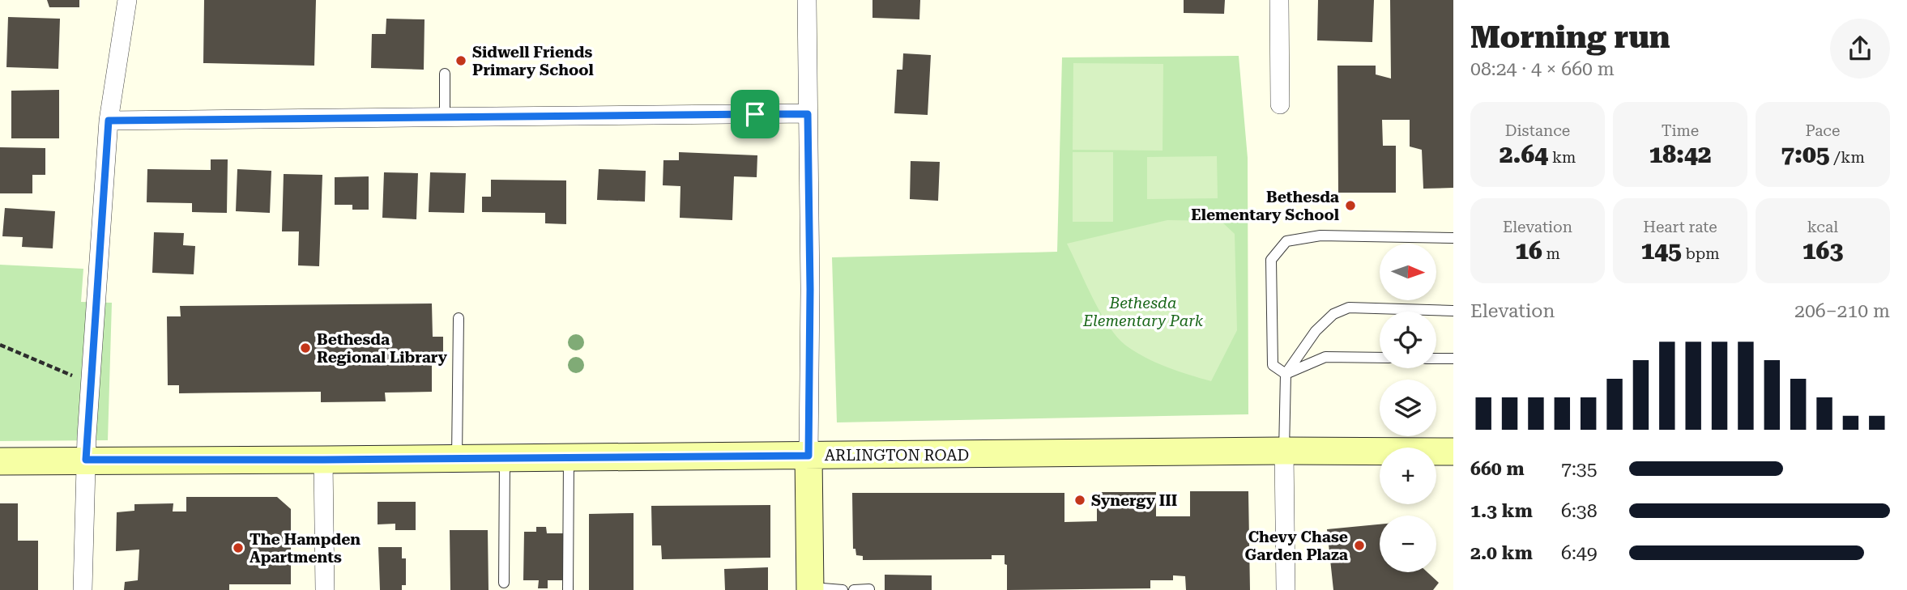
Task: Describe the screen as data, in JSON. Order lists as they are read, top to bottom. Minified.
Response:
{"streets":{"main road":["ARLINGTON ROAD"]},"parks":["Bethesda Elementary Park"],"places":["Sidwell Friends Primary School","Bethesda Elementary School","Bethesda Regional Library","Synergy III","Chevy Chase Garden Plaza","The Hampden Apartments"],"north":"right","page":{"heading":["Morning run","08:24 · 4 × 660 m"],"stats":[["Distance","2.64 km"],["Time","18:42"],["Pace","7:05 /km"],["Elevation","16 m"],["Heart rate","145 bpm"],["kcal","163"]],"map_buttons":["+","−"],"chart":["Elevation","206–210 m"],"list":[{"name":"660 m","note":"7:35"},{"name":"1.3 km","note":"6:38"},{"name":"2.0 km","note":"6:49"}]}}
